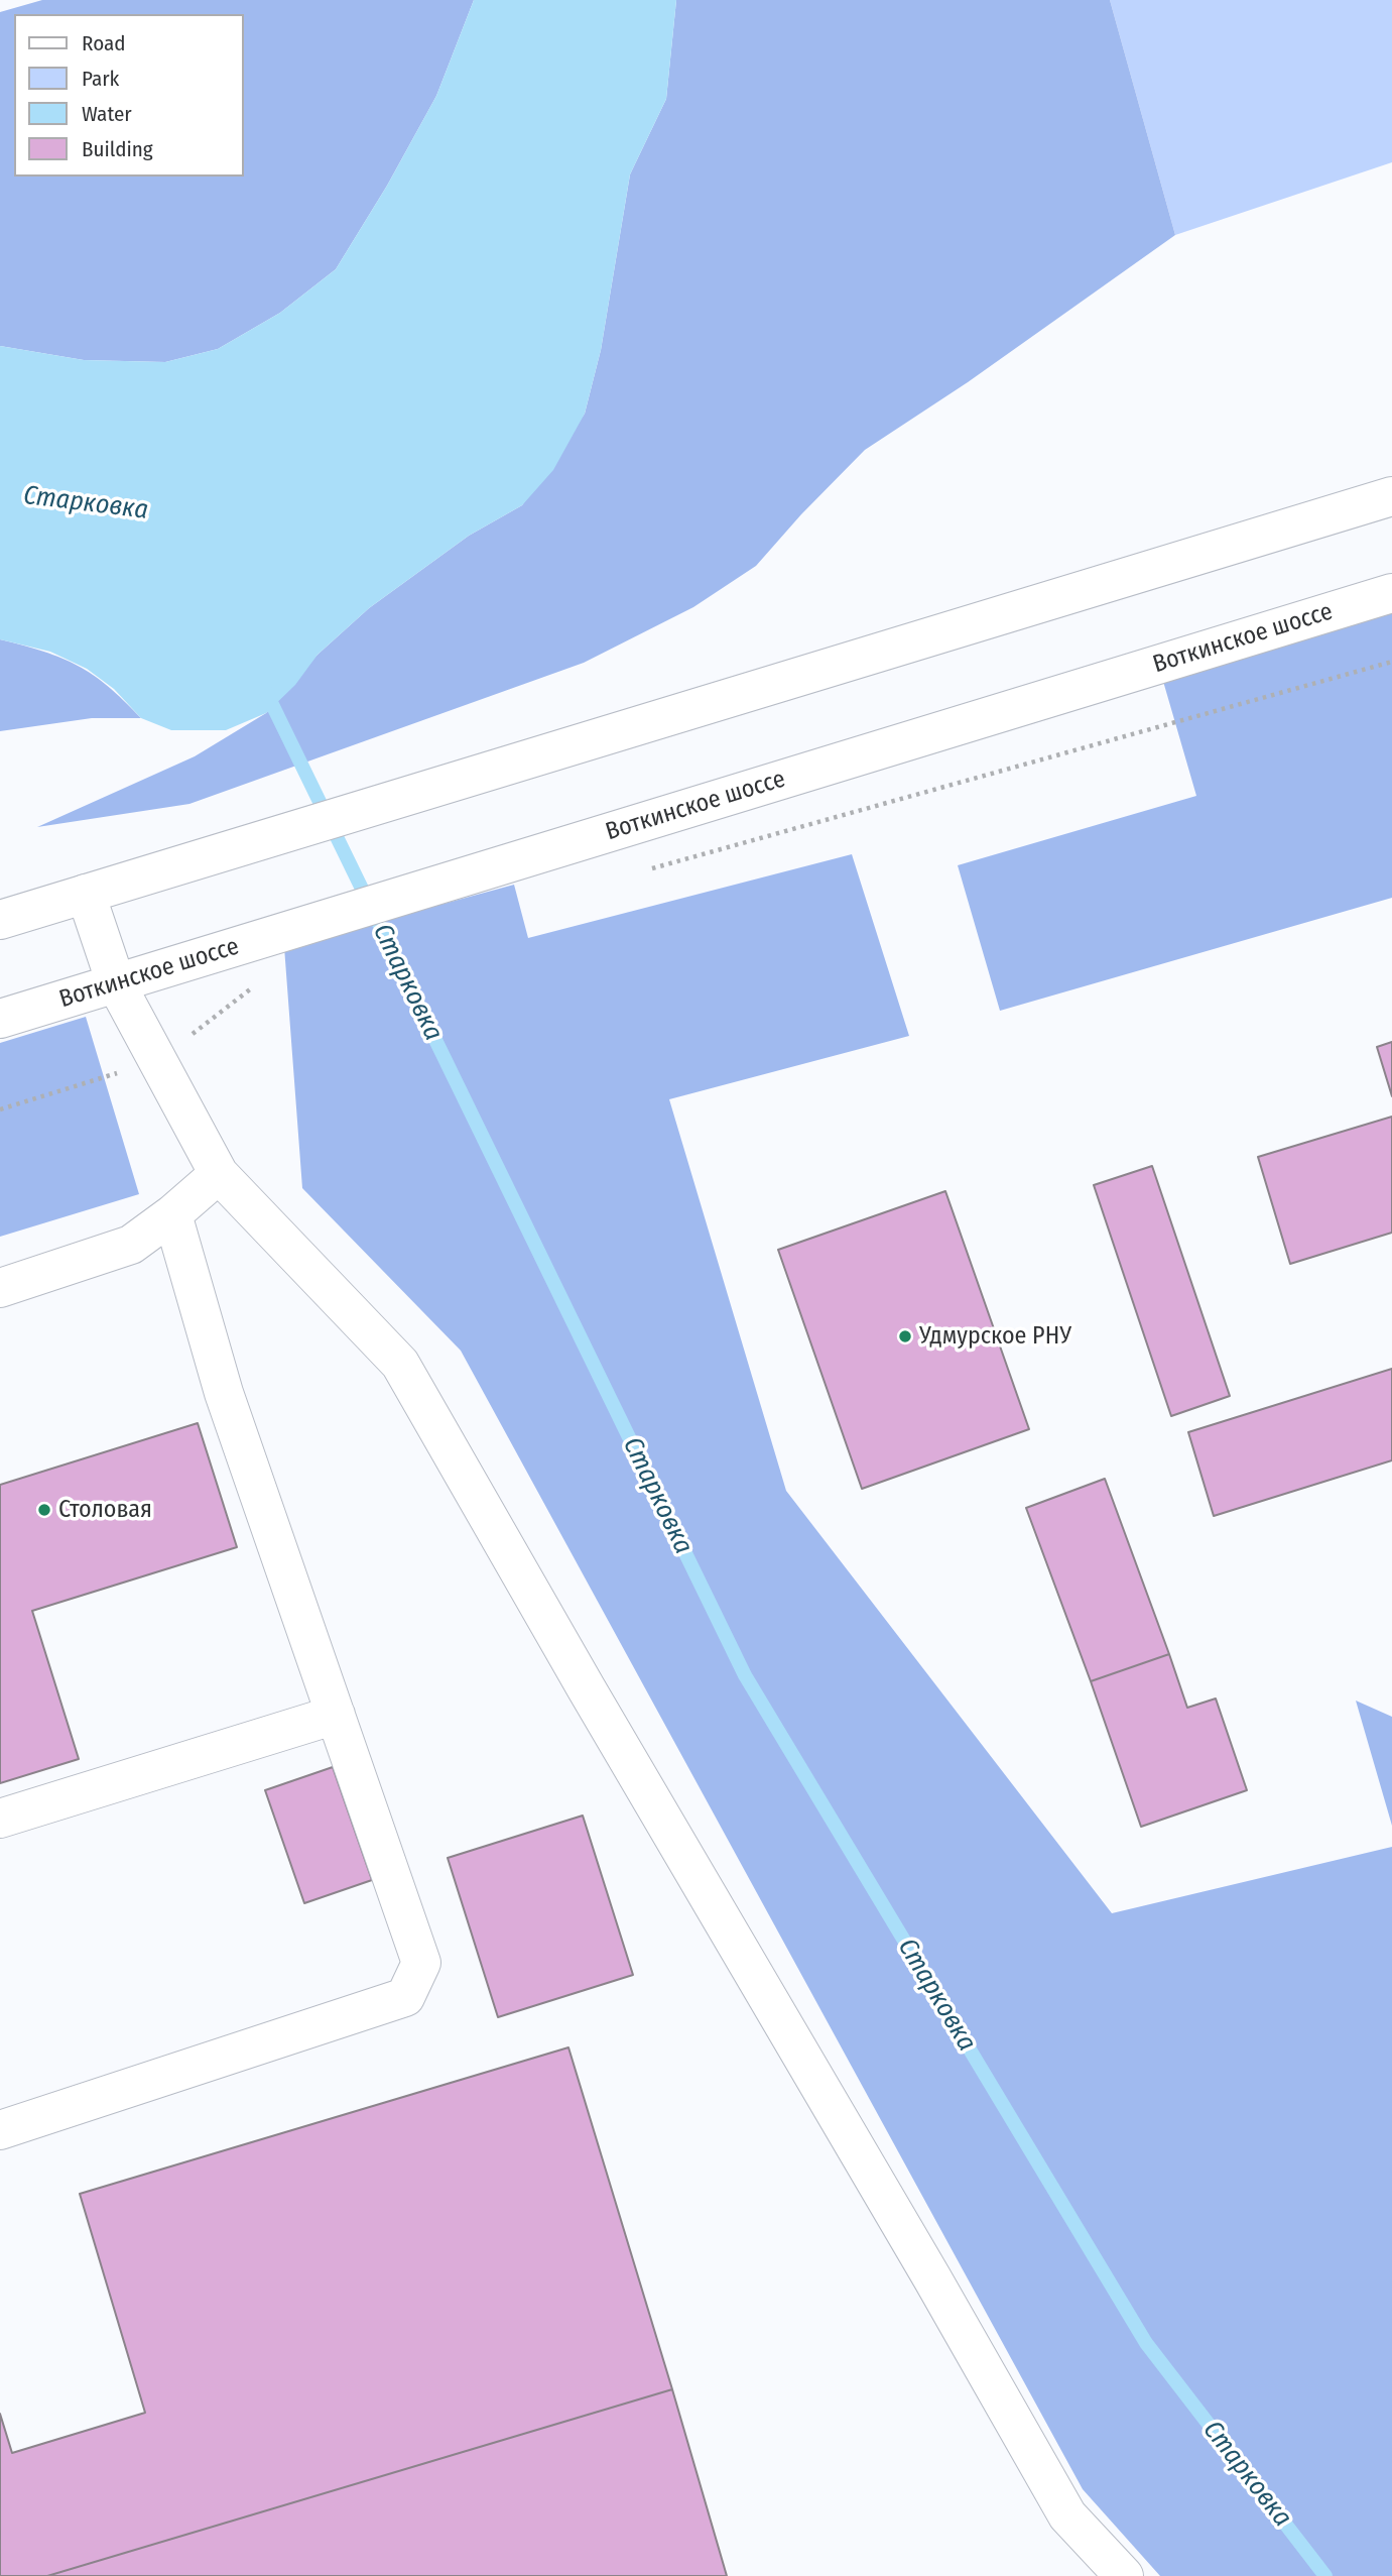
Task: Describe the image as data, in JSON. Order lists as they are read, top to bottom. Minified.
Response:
{"streets":{"main road":["Воткинское шоссе"]},"water":["Старковка"],"places":["Удмурское РНУ","Столовая"],"legend":["Road","Park","Water","Building"]}
